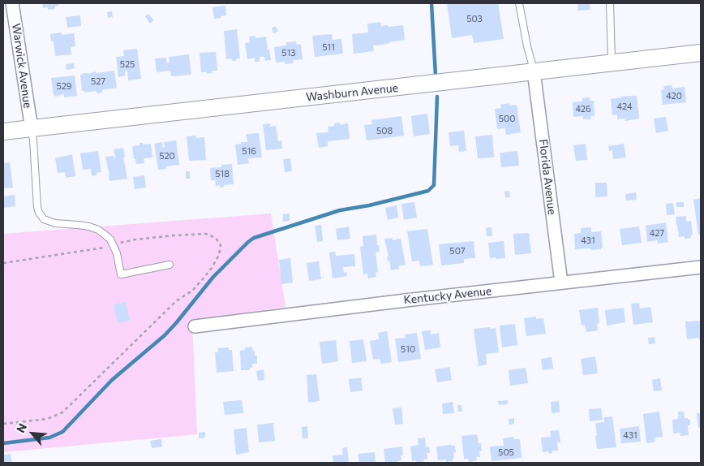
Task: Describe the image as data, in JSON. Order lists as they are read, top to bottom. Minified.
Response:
{"streets":{"street":["Warwick Avenue","Washburn Avenue","Florida Avenue","Kentucky Avenue"]},"crossings":[["Warwick Avenue","Washburn Avenue"],["Washburn Avenue","Florida Avenue"],["Florida Avenue","Kentucky Avenue"]],"house_numbers":["503","511","513","525","527","529","420","424","426","500","508","516","520","518","427","431","507","510","431","505"],"north":"top left"}
